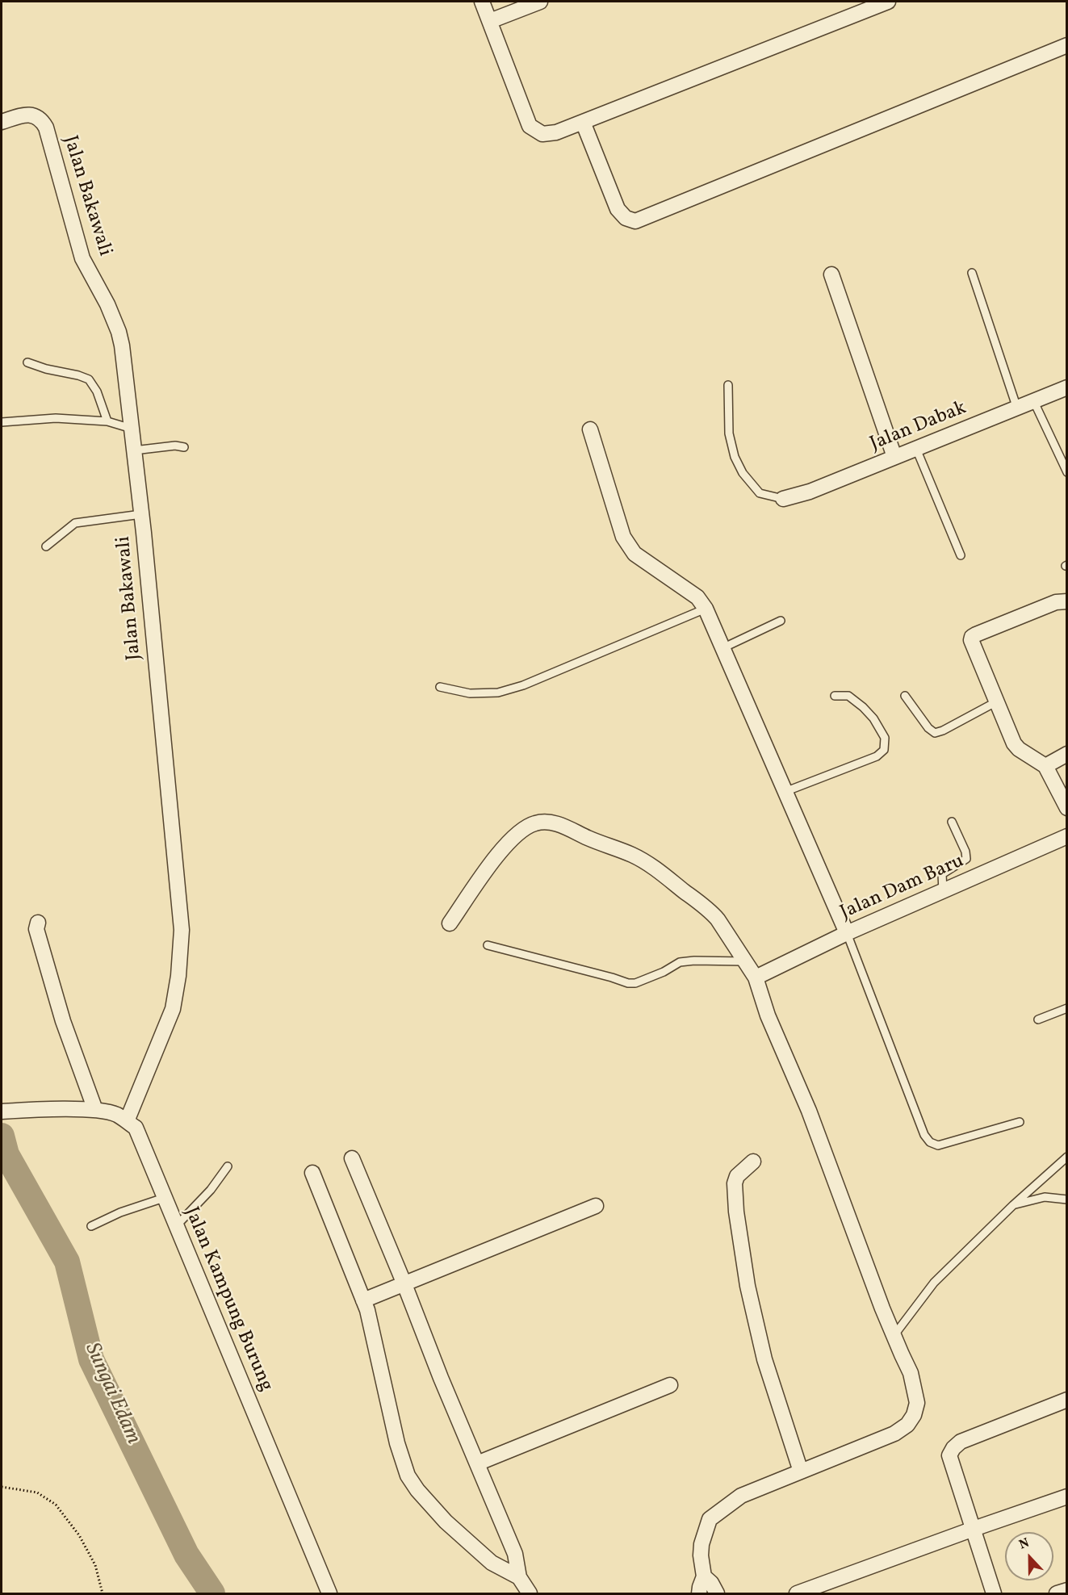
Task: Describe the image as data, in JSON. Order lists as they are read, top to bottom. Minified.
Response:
{"streets":{"street":["Jalan Bakawali","Jalan Dabak","Jalan Dam Baru","Jalan Kampung Burung"]},"crossings":[["Jalan Bakawali","Jalan Kampung Burung"]],"water":["Sungai Edam"],"north":"top"}
